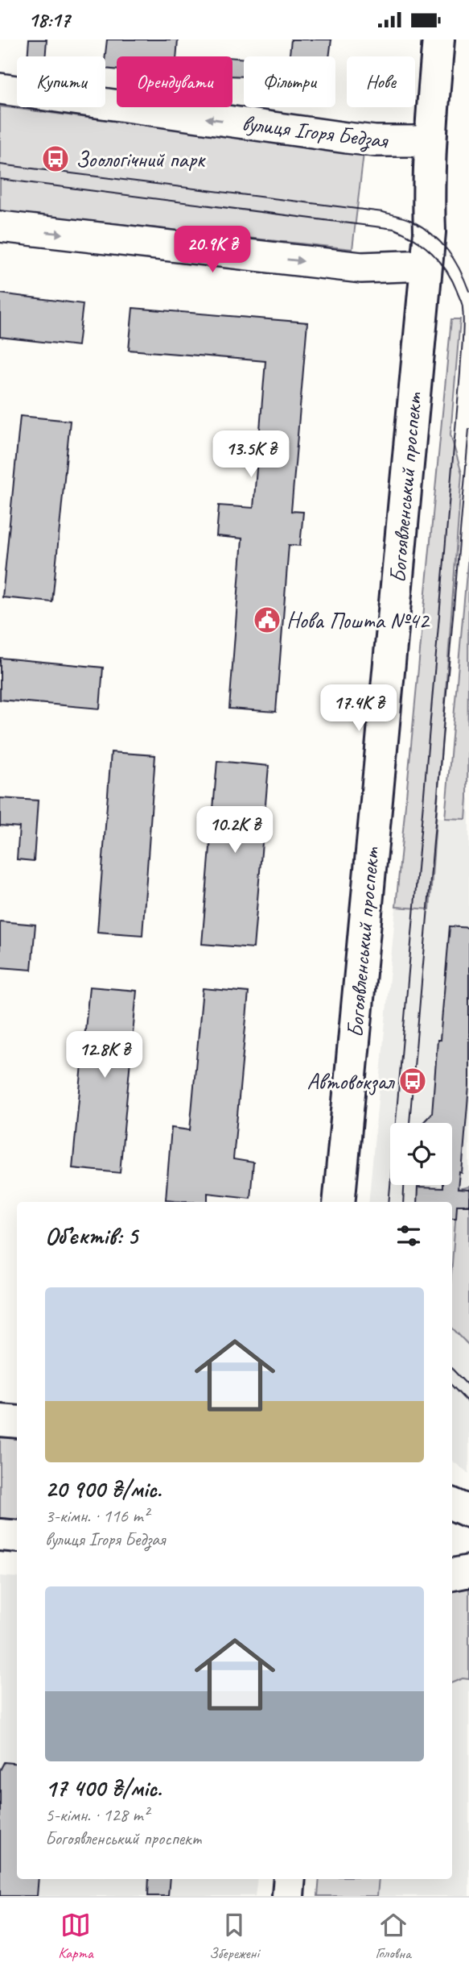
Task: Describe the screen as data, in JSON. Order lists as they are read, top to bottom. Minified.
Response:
{"streets":{"main road":["Богоявленський проспект"],"street":["вулиця Ігоря Бедзая"]},"crossings":[["вулиця Ігоря Бедзая","Богоявленський проспект"]],"places":{"bus stop":["Зоологічний парк","Автовокзал"],"public building":["Нова Пошта №42"]},"page":{"status":"18:17","chip":["Купити","Орендувати","Фільтри","Нове"],"price":["20.9K ₴","13.5K ₴","17.4K ₴","10.2K ₴","12.8K ₴"],"heading":"Об’єктів: 5","list":[{"name":"20 900 ₴/міс.","note":"3-кімн. · 116 m² · вулиця Ігоря Бедзая"},{"name":"17 400 ₴/міс.","note":"5-кімн. · 128 m² · Богоявленський проспект"}],"tabs":["Карта","Збережені","Головна"]}}
